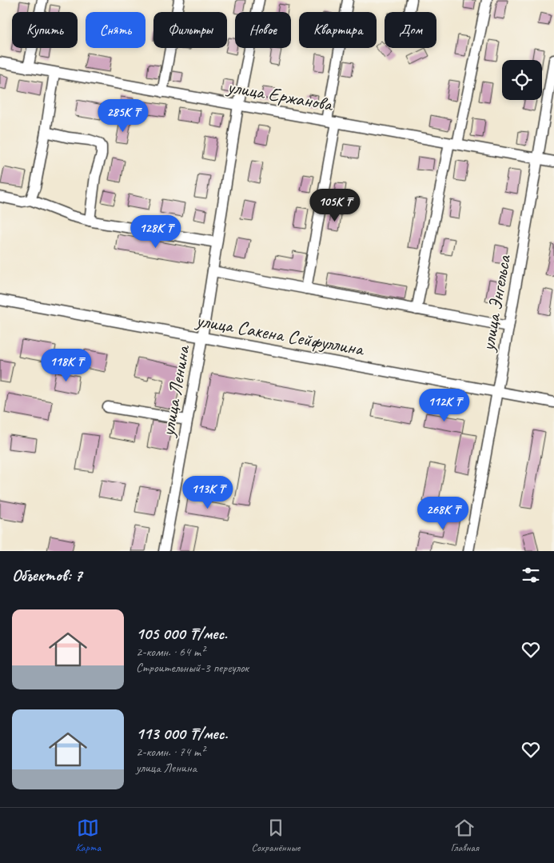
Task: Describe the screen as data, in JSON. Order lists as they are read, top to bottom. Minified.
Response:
{"streets":{"street":["улица Ержанова","улица Энгельса","улица Сакена Сейфуллина","улица Ленина"]},"crossings":[["улица Ержанова","улица Энгельса"],["улица Ержанова","улица Ленина"],["улица Энгельса","улица Сакена Сейфуллина"],["улица Сакена Сейфуллина","улица Ленина"]],"page":{"chip":["Купить","Снять","Фильтры","Новое","Квартира","Дом"],"price":["285K ₸","105K ₸","128K ₸","118K ₸","112K ₸","113K ₸","268K ₸"],"heading":"Объектов: 7","list":[{"name":"105 000 ₸/мес.","note":"2-комн. · 64 m² · Строительный-3 переулок"},{"name":"113 000 ₸/мес.","note":"2-комн. · 74 m² · улица Ленина"}],"tabs":["Карта","Сохранённые","Главная"]}}
